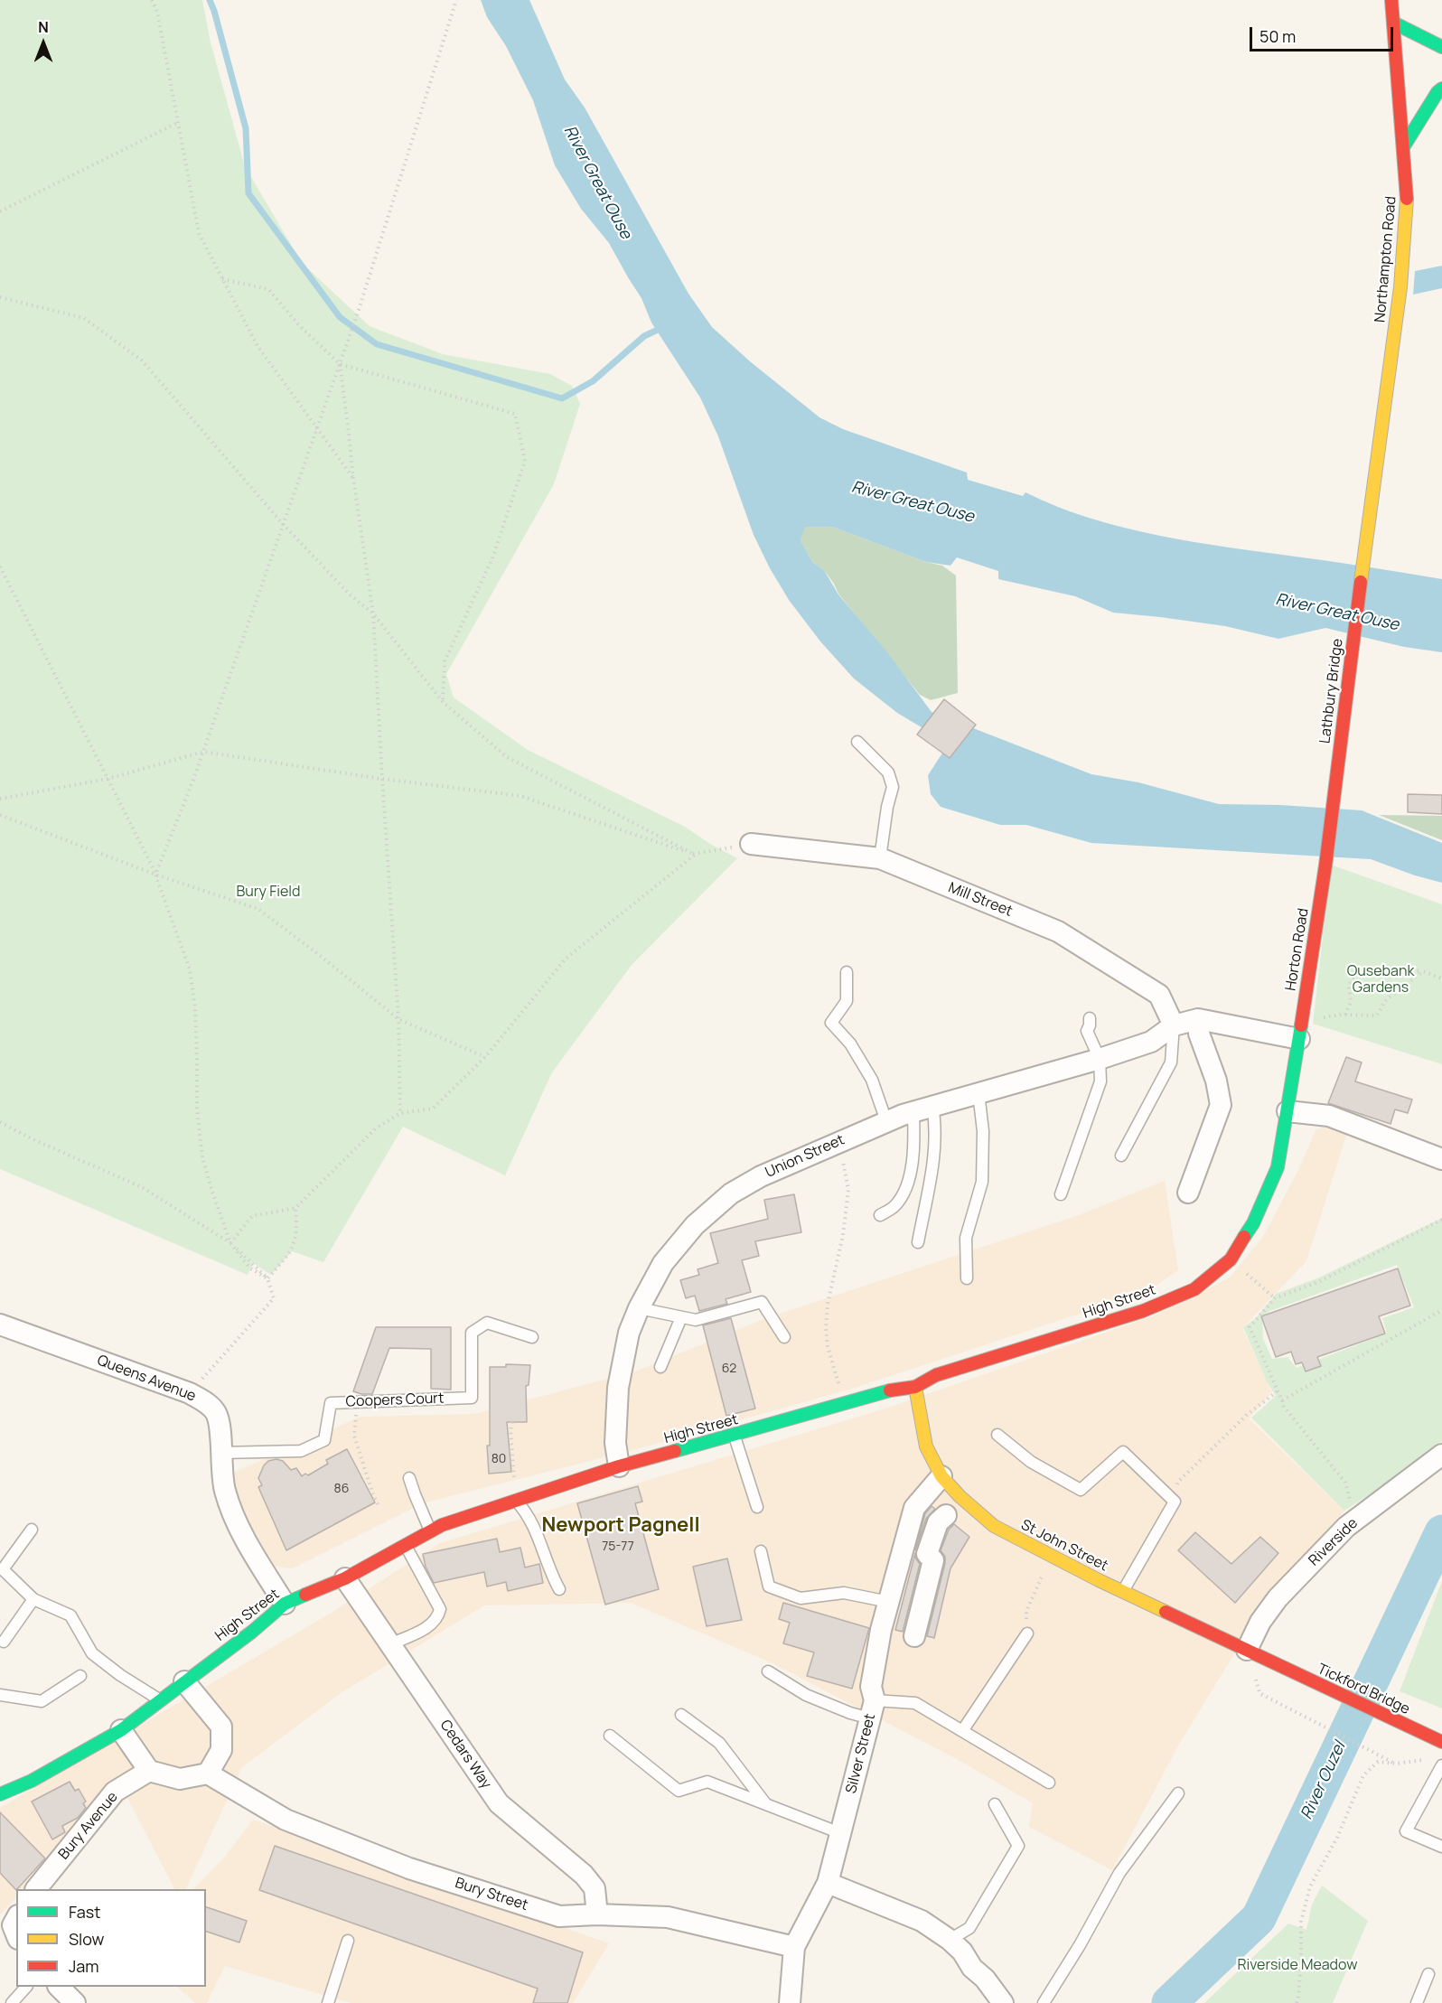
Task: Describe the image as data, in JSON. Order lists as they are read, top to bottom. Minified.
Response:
{"streets":{"main road":["Northampton Road","Lathbury Bridge","Horton Road","High Street","St John Street","Tickford Bridge"],"street":["Mill Street","Union Street","Queens Avenue","Riverside","Silver Street","Cedars Way","Bury Avenue","Bury Street"],"lane":["Coopers Court"]},"crossings":[["Northampton Road","Lathbury Bridge"],["Lathbury Bridge","Horton Road"],["Mill Street","Union Street"],["Horton Road","High Street"],["Union Street","High Street"],["High Street","Queens Avenue"],["High Street","St John Street"],["High Street","Cedars Way"],["High Street","Bury Avenue"],["High Street","Bury Street"],["Queens Avenue","Coopers Court"],["Riverside","St John Street"],["St John Street","Tickford Bridge"],["St John Street","Silver Street"],["Silver Street","Bury Street"],["Cedars Way","Bury Street"],["Bury Avenue","Bury Street"]],"districts":["Newport Pagnell"],"water":["River Great Ouse","River Ouzel"],"parks":["Bury Field","Ousebank Gardens","Riverside Meadow"],"house_numbers":["62","80","86","75-77"],"legend":["Fast","Slow","Jam"],"scale_bar":"50 m","north":"top"}
